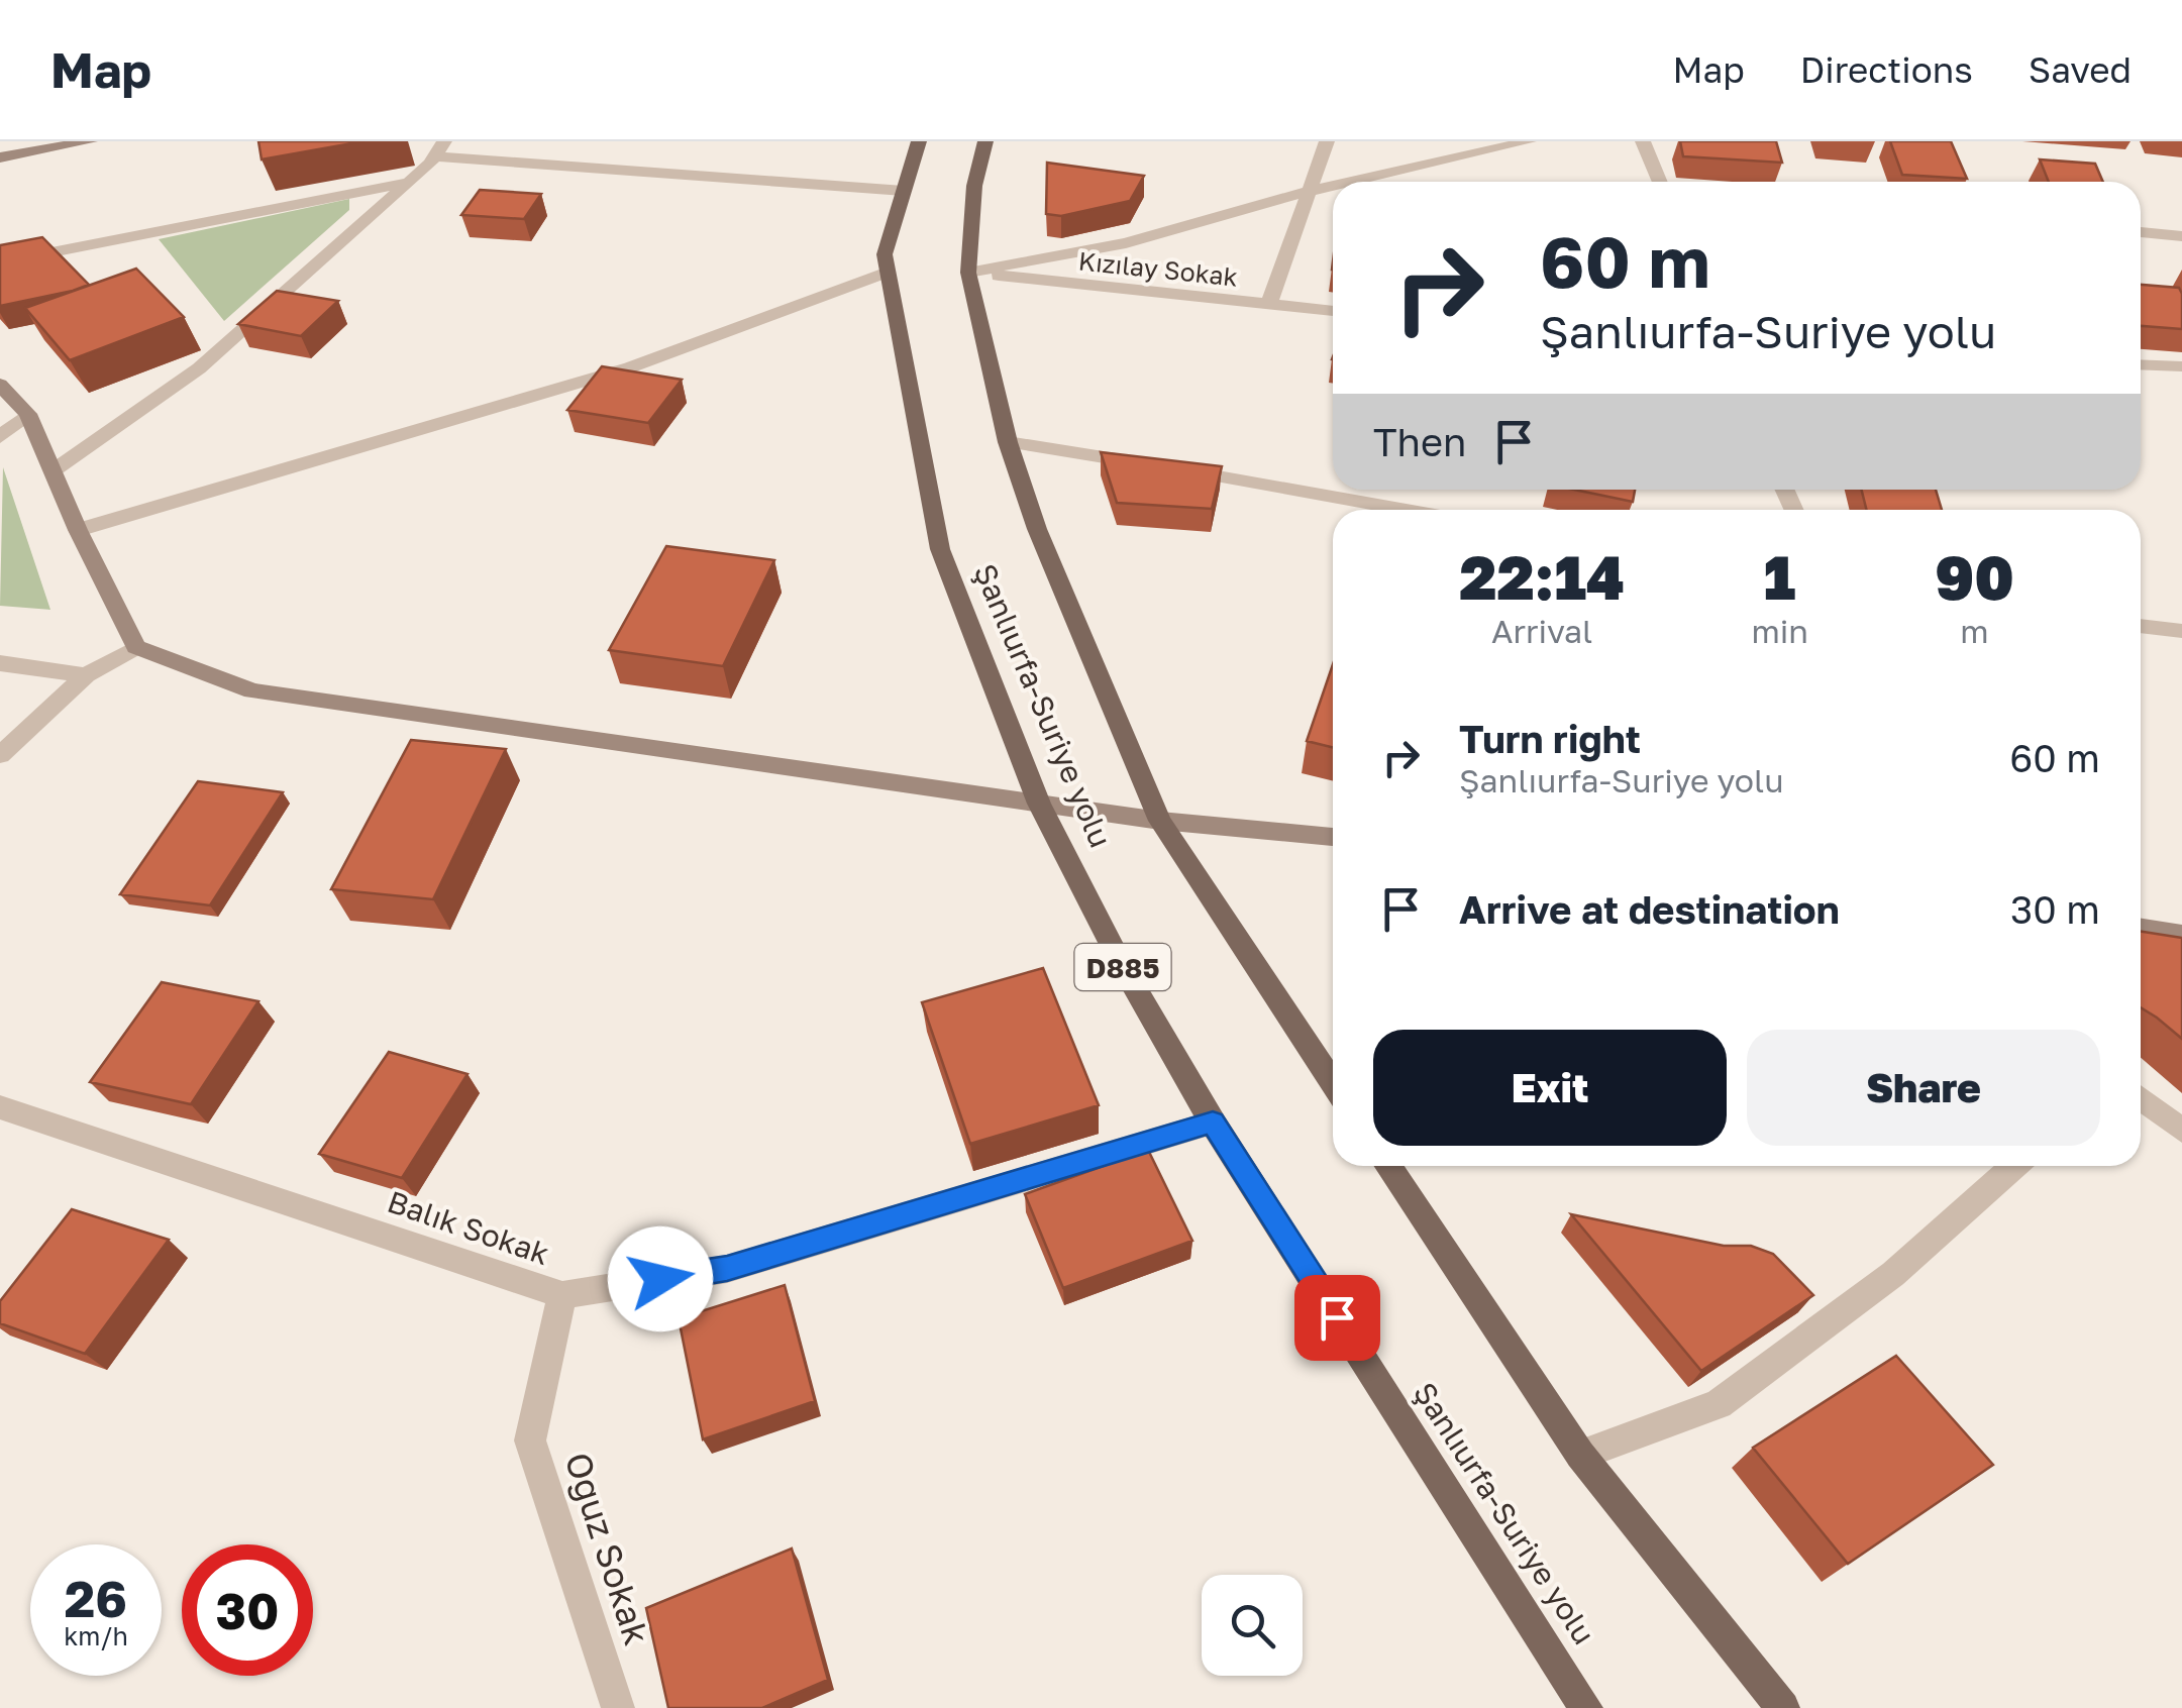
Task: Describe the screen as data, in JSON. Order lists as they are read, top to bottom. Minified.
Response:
{"streets":{"main road":["Şanlıurfa-Suriye yolu","D885"],"street":["Kızılay Sokak","Balık Sokak","Oğuz Sokak"]},"crossings":[["Kızılay Sokak","Şanlıurfa-Suriye yolu"],["Şanlıurfa-Suriye yolu","Balık Sokak"],["Balık Sokak","Oğuz Sokak"]],"page":{"header":"Map","nav":["Map","Directions","Saved"],"turn":["60 m","Şanlıurfa-Suriye yolu"],"then":"Then","eta":["22:14","Arrival","1","min","90","m"],"list":[{"name":"Turn right","note":"Şanlıurfa-Suriye yolu","value":"60 m"},{"name":"Arrive at destination","value":"30 m"}],"buttons":["Exit","Share"],"speed":"26 km/h","limit":"30"}}
